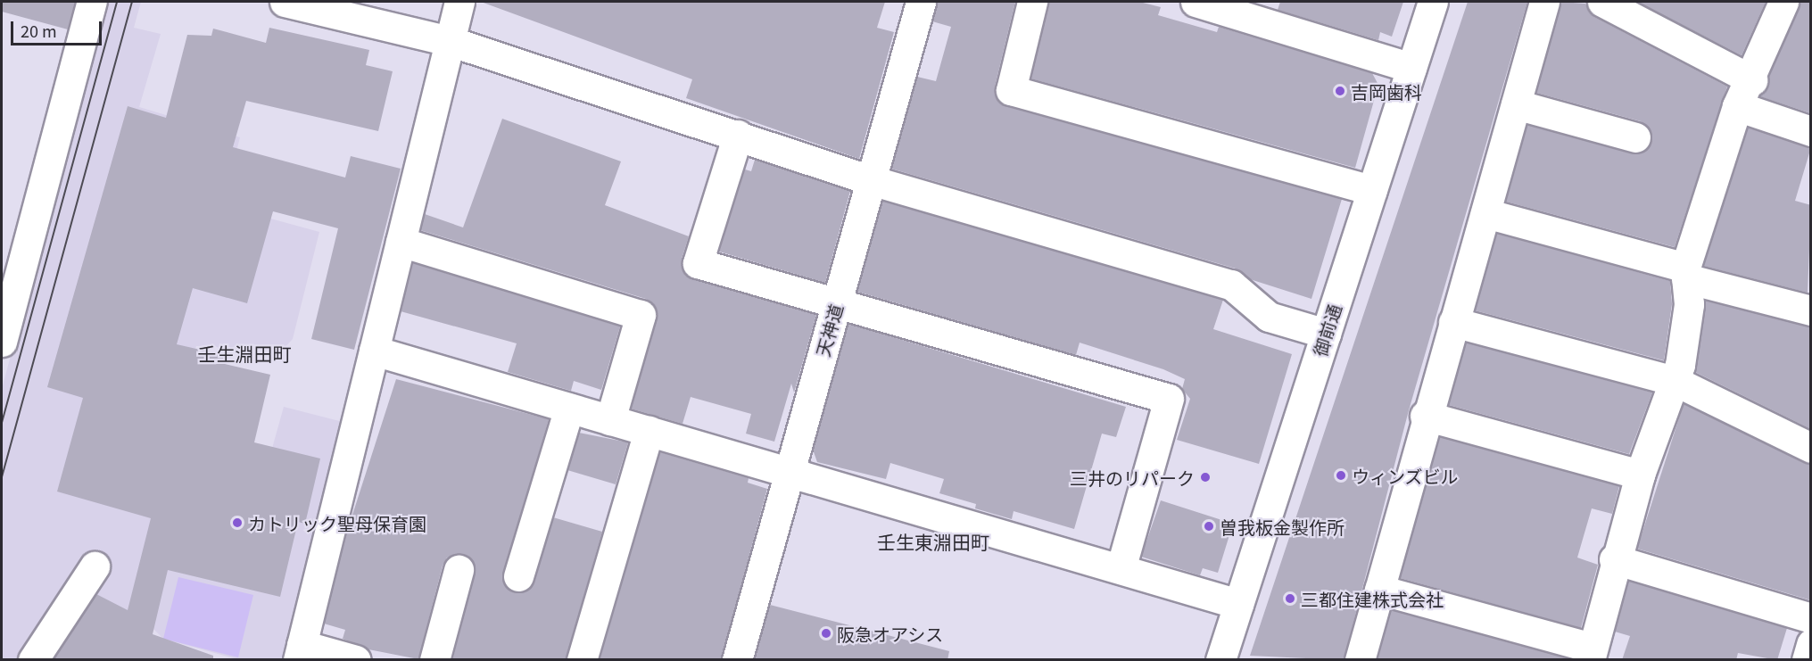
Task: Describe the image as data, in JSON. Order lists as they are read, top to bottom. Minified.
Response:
{"streets":{"street":["天神道","御前通"]},"districts":["壬生淵田町","壬生東淵田町"],"places":["吉岡歯科","ウィンズビル","三井のリパーク","カトリック聖母保育園","曽我板金製作所","三都住建株式会社","阪急オアシス"],"scale_bar":"20 m"}
